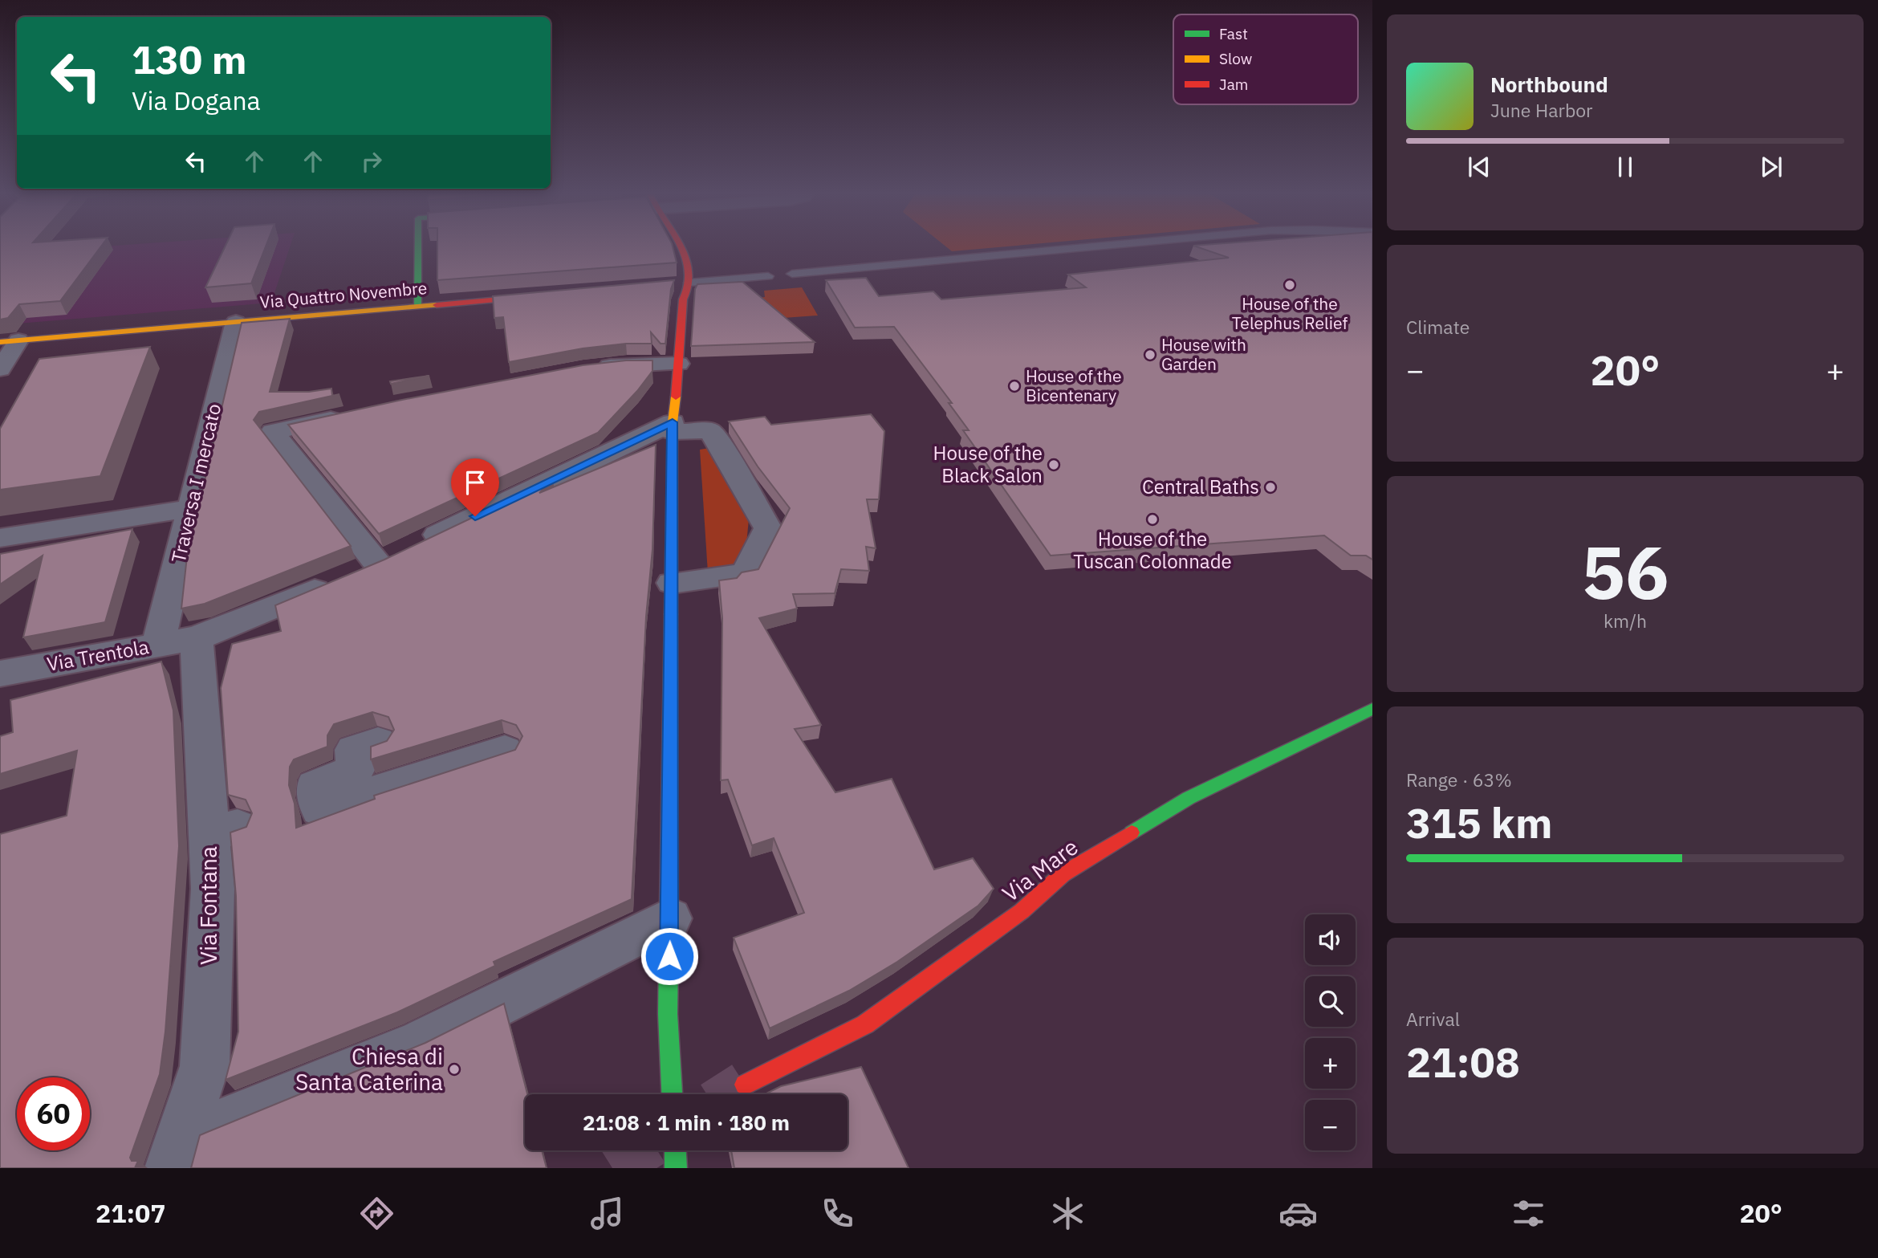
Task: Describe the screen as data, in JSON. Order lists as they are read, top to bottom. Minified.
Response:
{"streets":{"street":["Via Quattro Novembre","Traversa I mercato","Via Trentola","Via Mare","Via Fontana"]},"crossings":[["Via Quattro Novembre","Traversa I mercato"],["Traversa I mercato","Via Trentola"],["Traversa I mercato","Via Fontana"],["Via Trentola","Via Fontana"]],"places":["House of the Telephus Relief","House with Garden","House of the Bicentenary","House of the Black Salon","Central Baths","House of the Tuscan Colonnade","Chiesa di Santa Caterina"],"legend":["Fast","Slow","Jam"],"page":{"turn":["130 m","Via Dogana"],"song":["Northbound","June Harbor"],"tile":["Climate",["56","km/h"],["Range · 63%","315 km"],["Arrival","21:08"]],"heat":["−","20°","+"],"map_buttons":["+","−"],"limit":"60","trip":"21:08 · 1 min · 180 m","tabs":["21:07","20°"]}}
